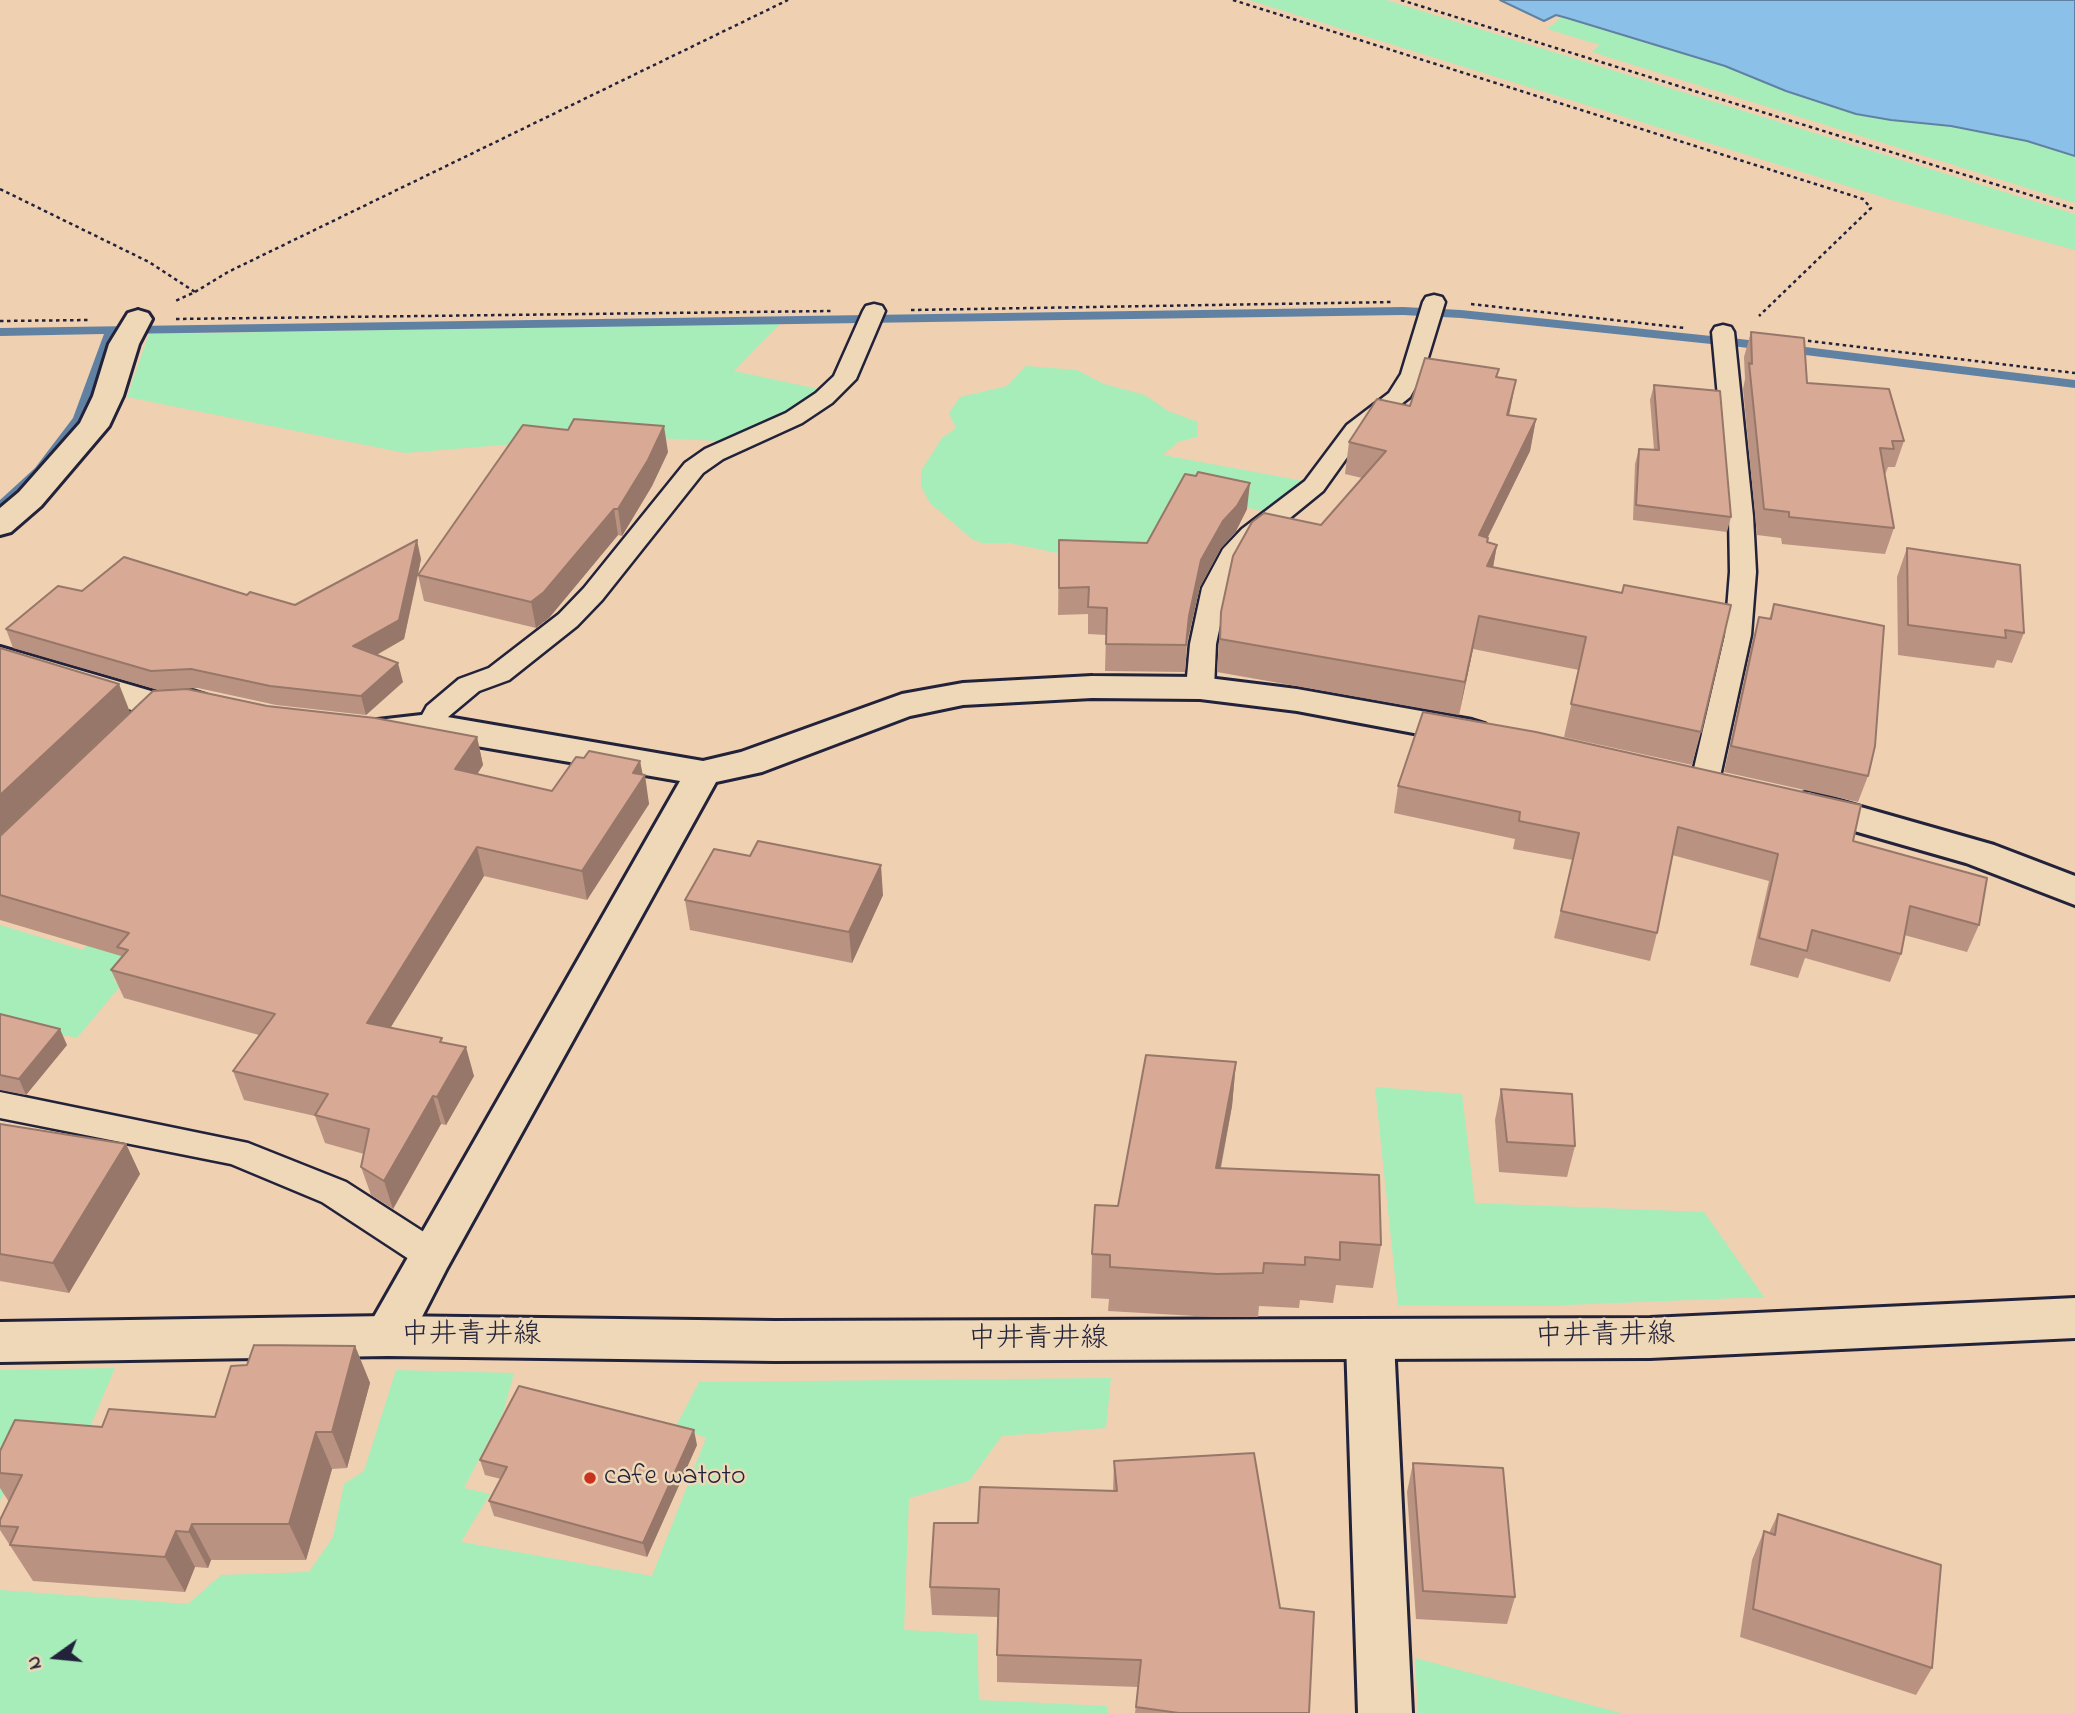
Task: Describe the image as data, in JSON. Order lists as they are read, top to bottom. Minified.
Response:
{"streets":{"street":["中井青井線"]},"places":["cafe watoto"],"north":"left"}
